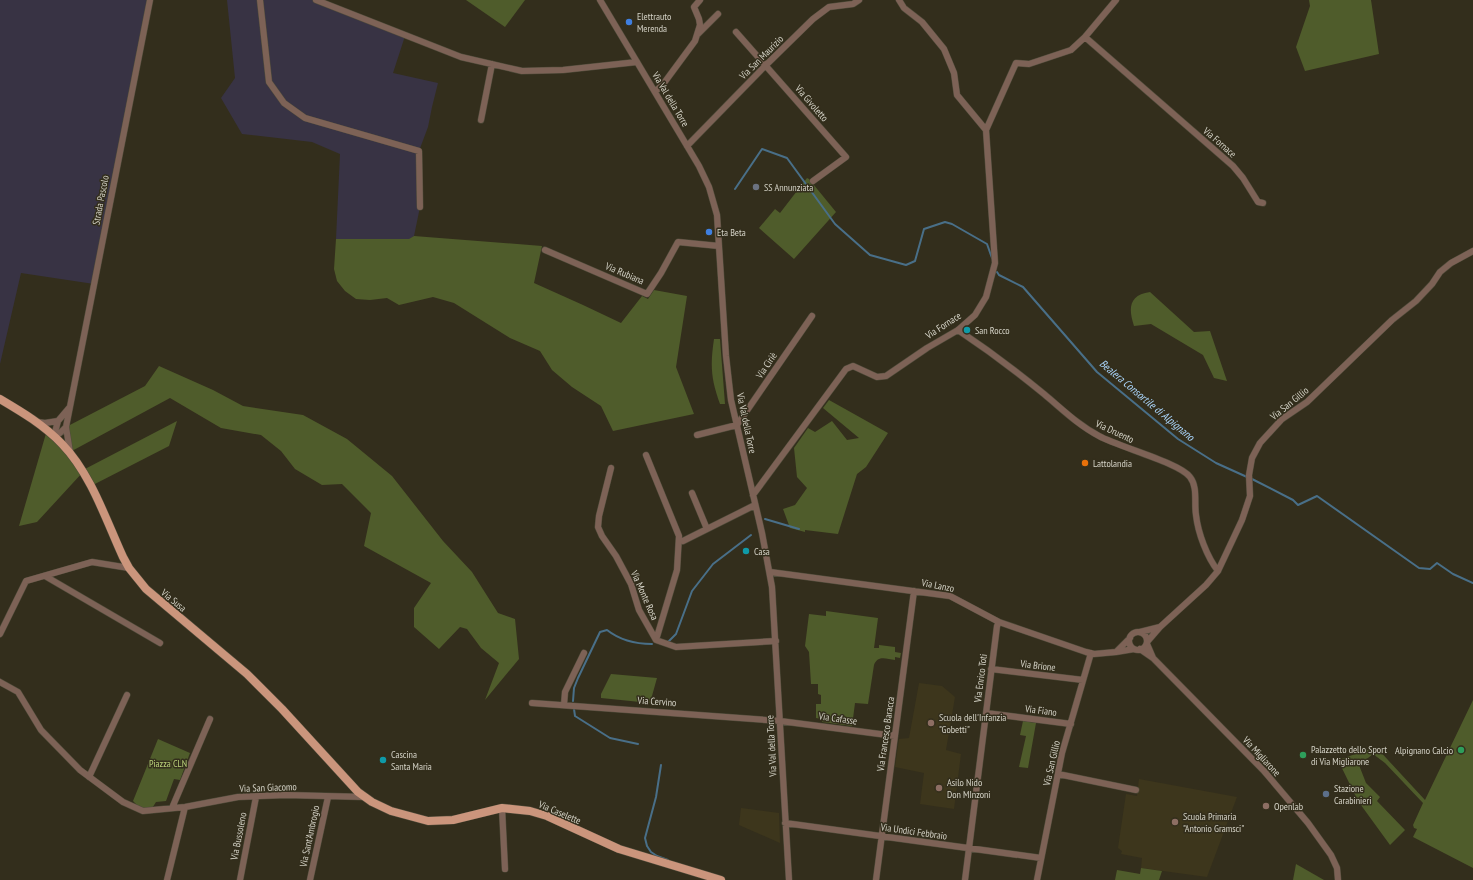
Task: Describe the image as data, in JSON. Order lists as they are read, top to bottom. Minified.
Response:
{"streets":{"main road":["Via Susa","Via Caselette"],"street":["Via San Maurizio","Via Val della Torre","Via Givoletto","Via Fornace","Strada Pascolo","Via Rubiana","Via Ciriè","Via San Gillio","Via Druento","Via Lanzo","Via Monte Rosa","Via Brione","Via Enrico Toti","Via Cervino","Via Fiano","Via Cafasse","Via Francesco Baracca","Via Migliarone","Via San Giacomo","Via Undici Febbraio","Via Bussoleno","Via Sant'Ambrogio"]},"crossings":[["Via San Maurizio","Via Val della Torre"],["Via San Maurizio","Via Givoletto"],["Via Val della Torre","Via Fornace"],["Via Val della Torre","Via Rubiana"],["Via Val della Torre","Via Ciriè"],["Via Val della Torre","Via Lanzo"],["Via Val della Torre","Via Cervino"],["Via Val della Torre","Via Cafasse"],["Via Val della Torre","Via Undici Febbraio"],["Via Fornace","Via Druento"],["Strada Pascolo","Via Susa"],["Via San Gillio","Via Druento"],["Via San Gillio","Via Lanzo"],["Via San Gillio","Via Brione"],["Via San Gillio","Via Fiano"],["Via San Gillio","Via Undici Febbraio"],["Via Lanzo","Via Enrico Toti"],["Via Lanzo","Via Francesco Baracca"],["Via Susa","Via San Giacomo"],["Via Susa","Via Caselette"],["Via Brione","Via Enrico Toti"],["Via Enrico Toti","Via Fiano"],["Via Enrico Toti","Via Undici Febbraio"],["Via Cervino","Via Cafasse"],["Via Cafasse","Via Francesco Baracca"],["Via Francesco Baracca","Via Undici Febbraio"],["Via San Giacomo","Via Caselette"],["Via San Giacomo","Via Bussoleno"],["Via San Giacomo","Via Sant'Ambrogio"]],"water":["Bealera Consortile di Alpignano"],"parks":["Piazza CLN"],"places":["Elettrauto Merenda","SS Annunziata","Eta Beta","San Rocco","Lattolandia","Casa","Scuola dell'Infanzia \"Gobetti\"","Alpignano Calcio","Palazzetto dello Sport di Via Migliarone","Cascina Santa Maria","Asilo Nido Don MInzoni","Stazione Carabinieri","Openlab","Scuola Primaria \"Antonio Gramsci\""]}
